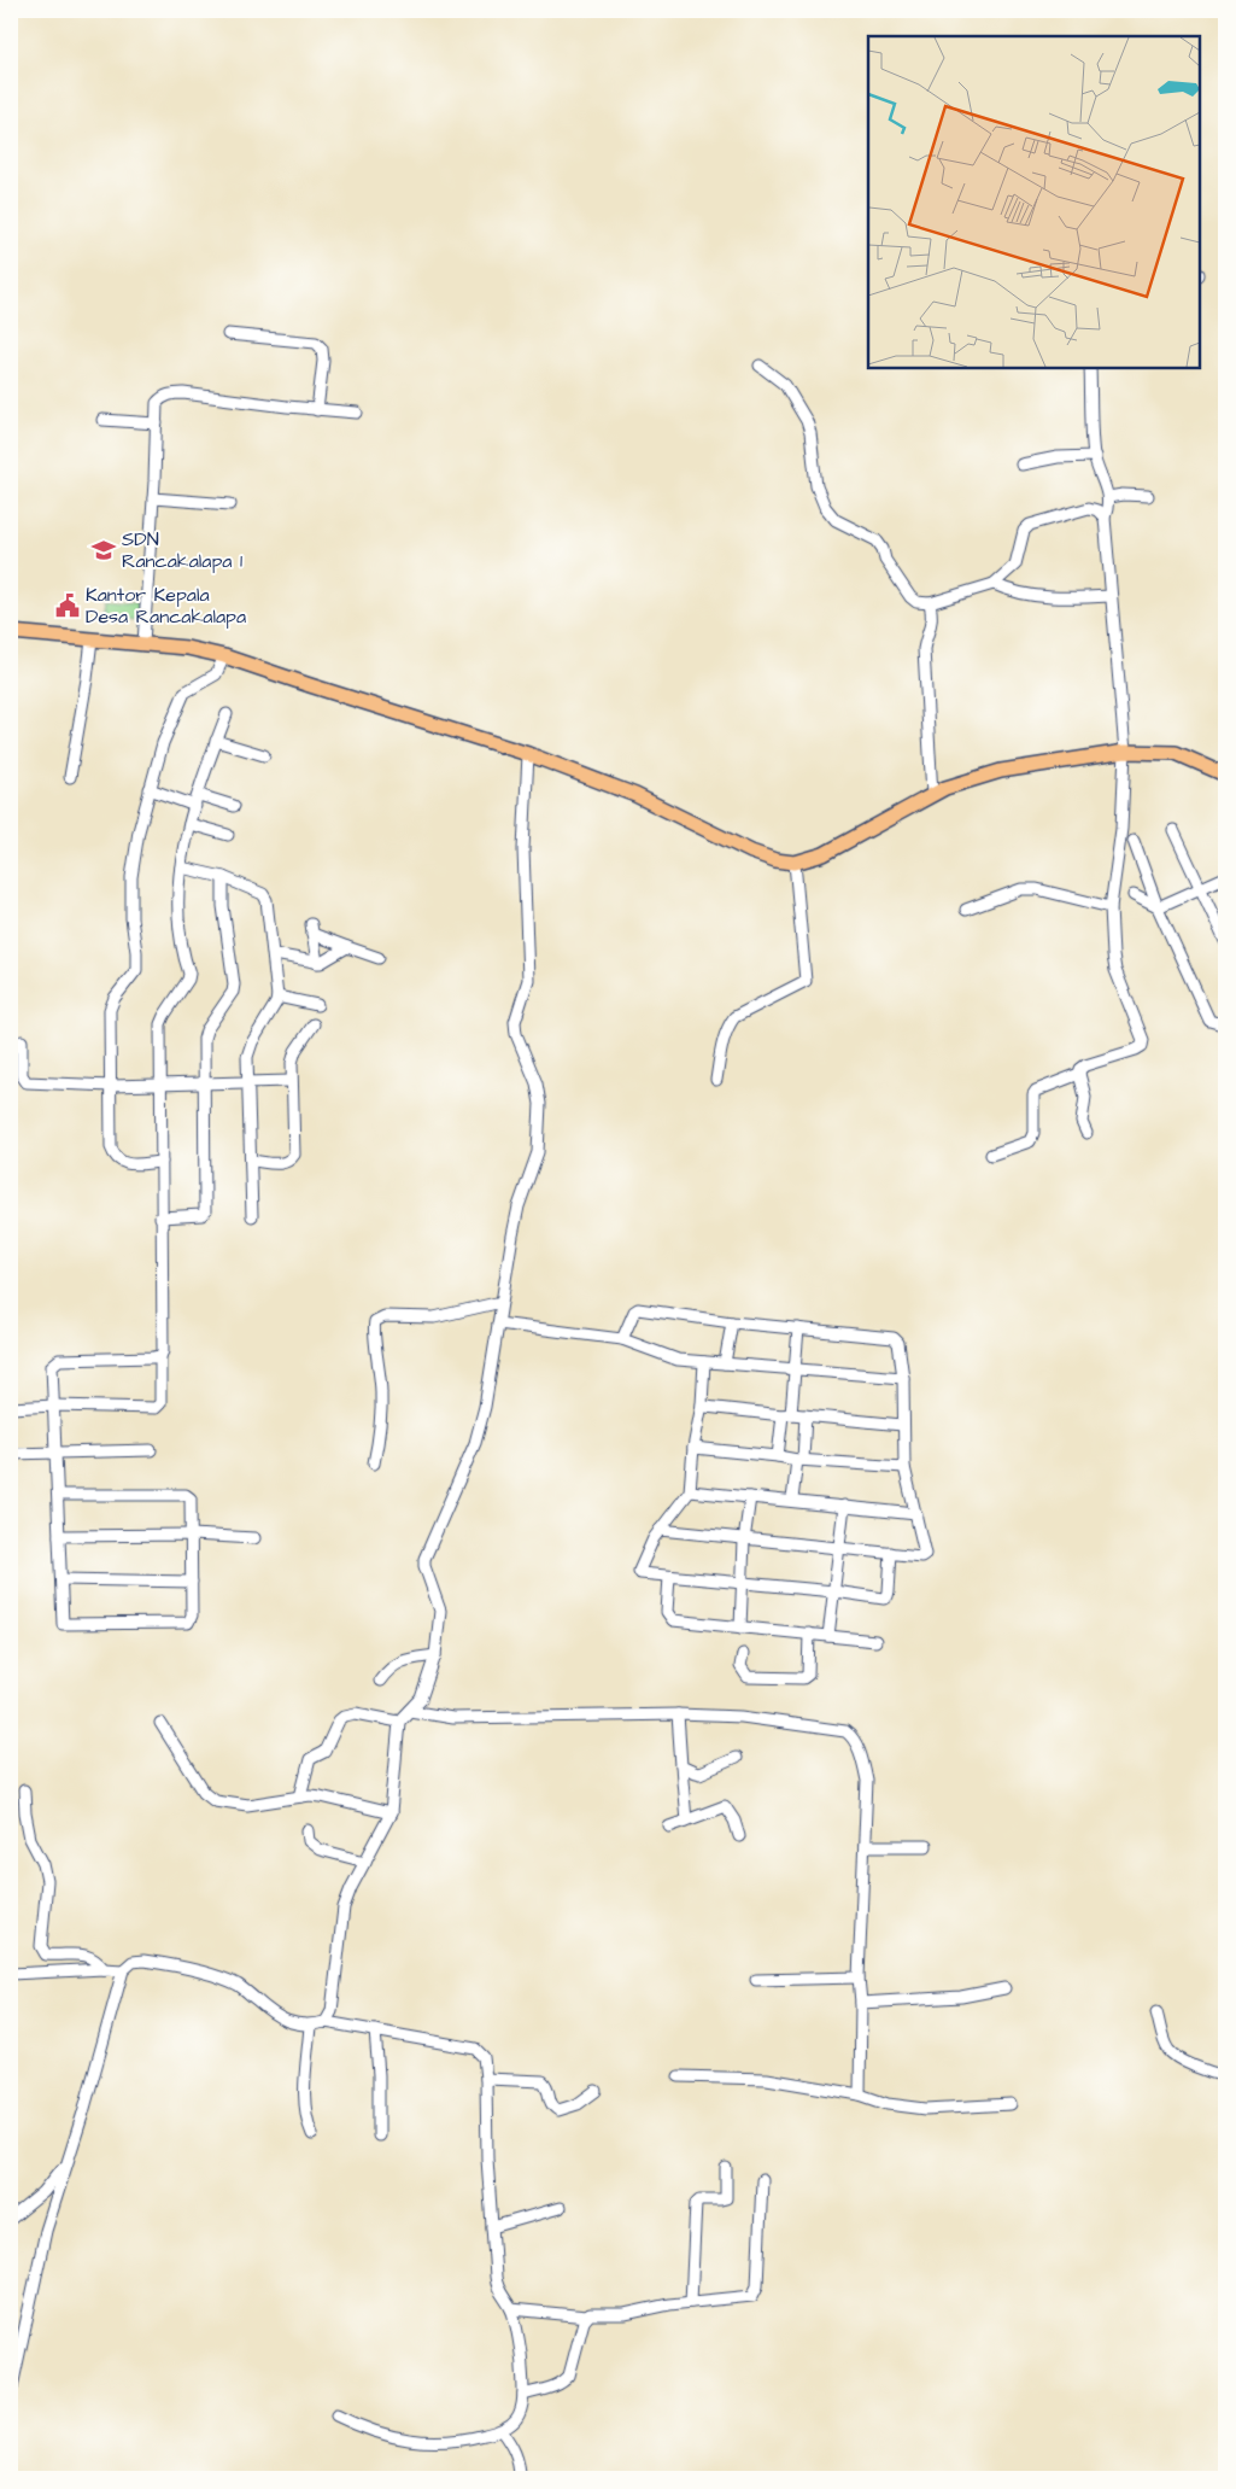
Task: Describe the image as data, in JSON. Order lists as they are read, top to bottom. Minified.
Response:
{"places":{"school or university":["SDN Rancakalapa 1"],"public building":["Kantor Kepala Desa Rancakalapa"]}}
